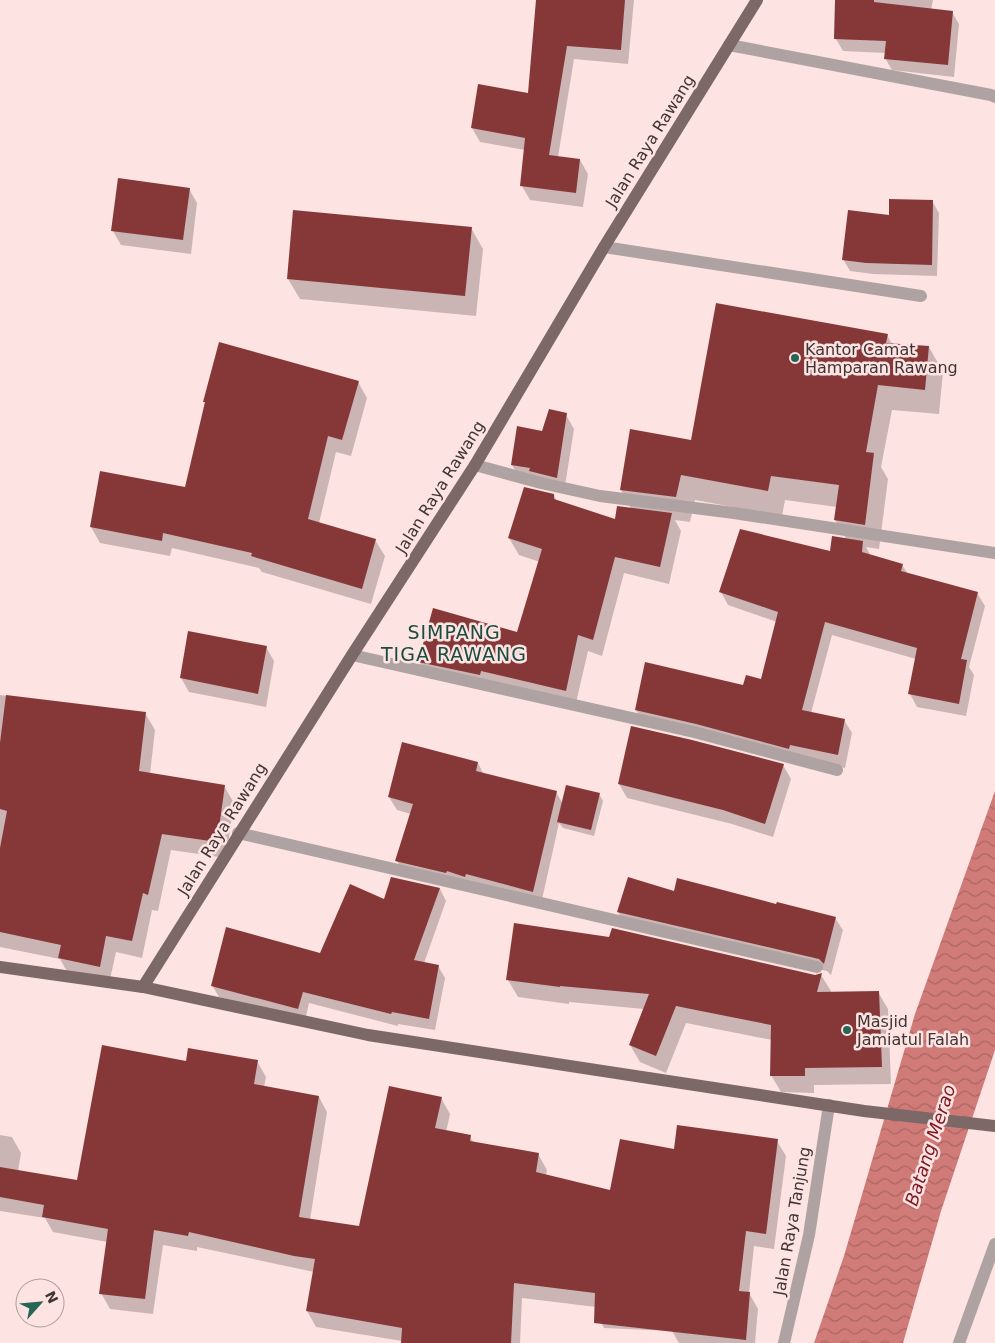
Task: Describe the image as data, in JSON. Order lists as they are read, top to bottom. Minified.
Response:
{"streets":{"main road":["Jalan Raya Rawang"],"street":["Jalan Raya Tanjung"]},"districts":["SIMPANG TIGA RAWANG"],"water":["Batang Merao"],"places":["Kantor Camat Hamparan Rawang","Masjid Jamiatul Falah"],"north":"top right"}
